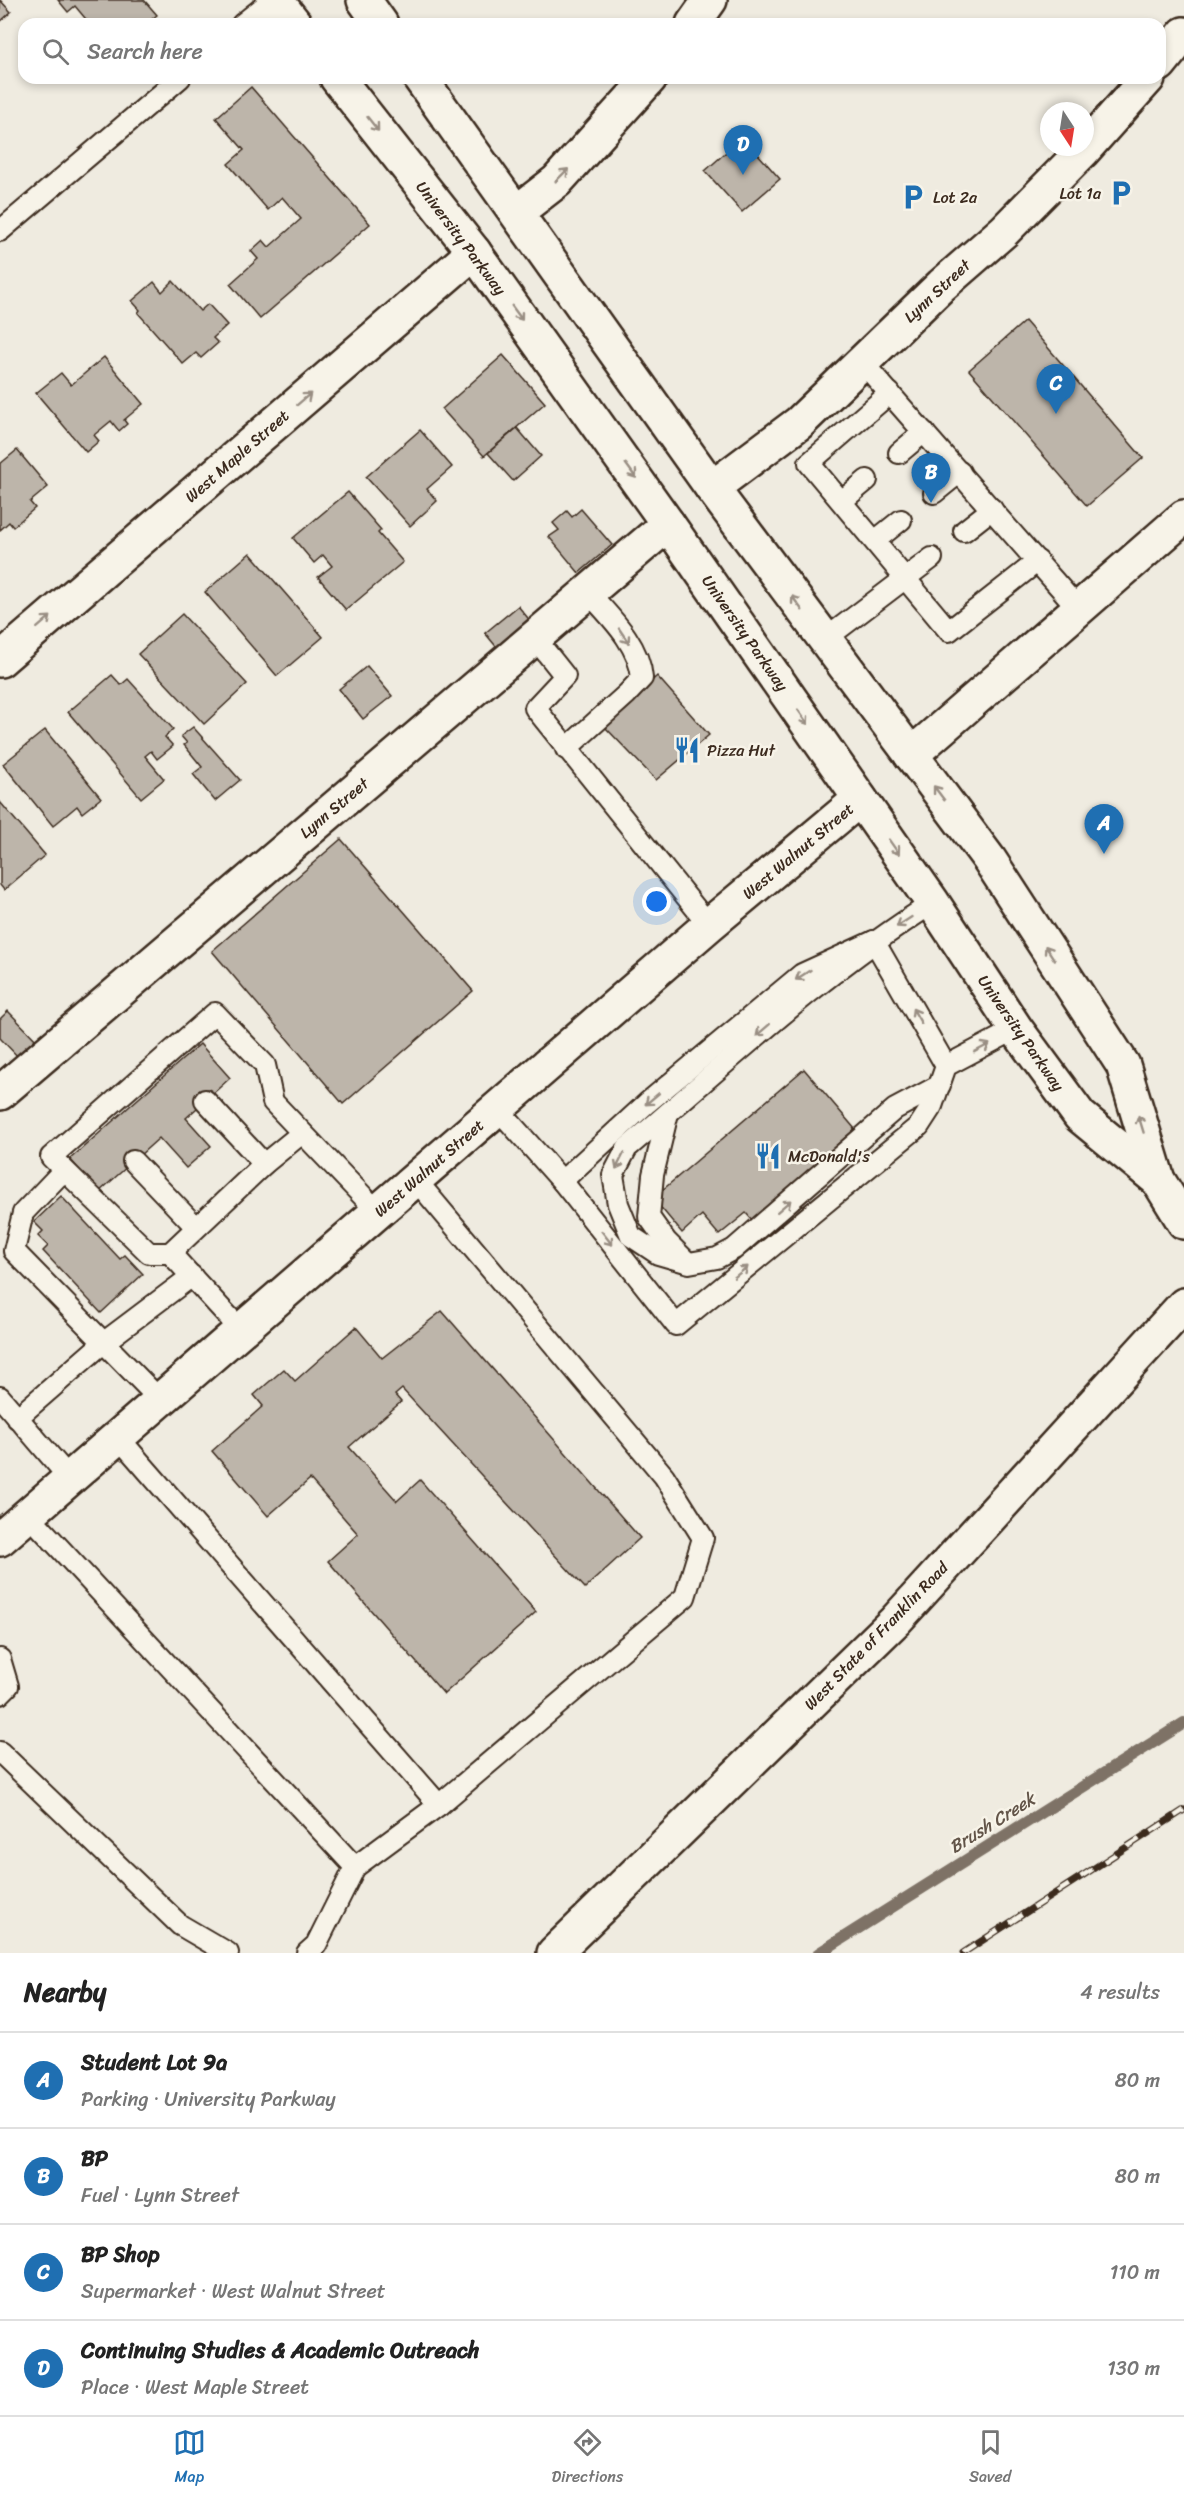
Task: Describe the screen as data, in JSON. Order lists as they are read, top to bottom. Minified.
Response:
{"streets":{"main road":["University Parkway","Lynn Street","West Maple Street","West Walnut Street","West State of Franklin Road"]},"crossings":[["University Parkway","Lynn Street"],["University Parkway","West Maple Street"],["University Parkway","West Walnut Street"]],"one_way":["West Maple Street"],"water":["Brush Creek"],"places":{"parking":["Lot 1a","Lot 2a"],"restaurant":["Pizza Hut","McDonald's"]},"north":"bottom","page":{"search":"Search here","pins":["D","C","B","A"],"heading":["Nearby","4 results"],"list":[{"mark":"A","name":"Student Lot 9a","note":"Parking · University Parkway","value":"80 m"},{"mark":"B","name":"BP","note":"Fuel · Lynn Street","value":"80 m"},{"mark":"C","name":"BP Shop","note":"Supermarket · West Walnut Street","value":"110 m"},{"mark":"D","name":"Continuing Studies & Academic Outreach","note":"Place · West Maple Street","value":"130 m"}],"nav":["Map","Directions","Saved"]}}
